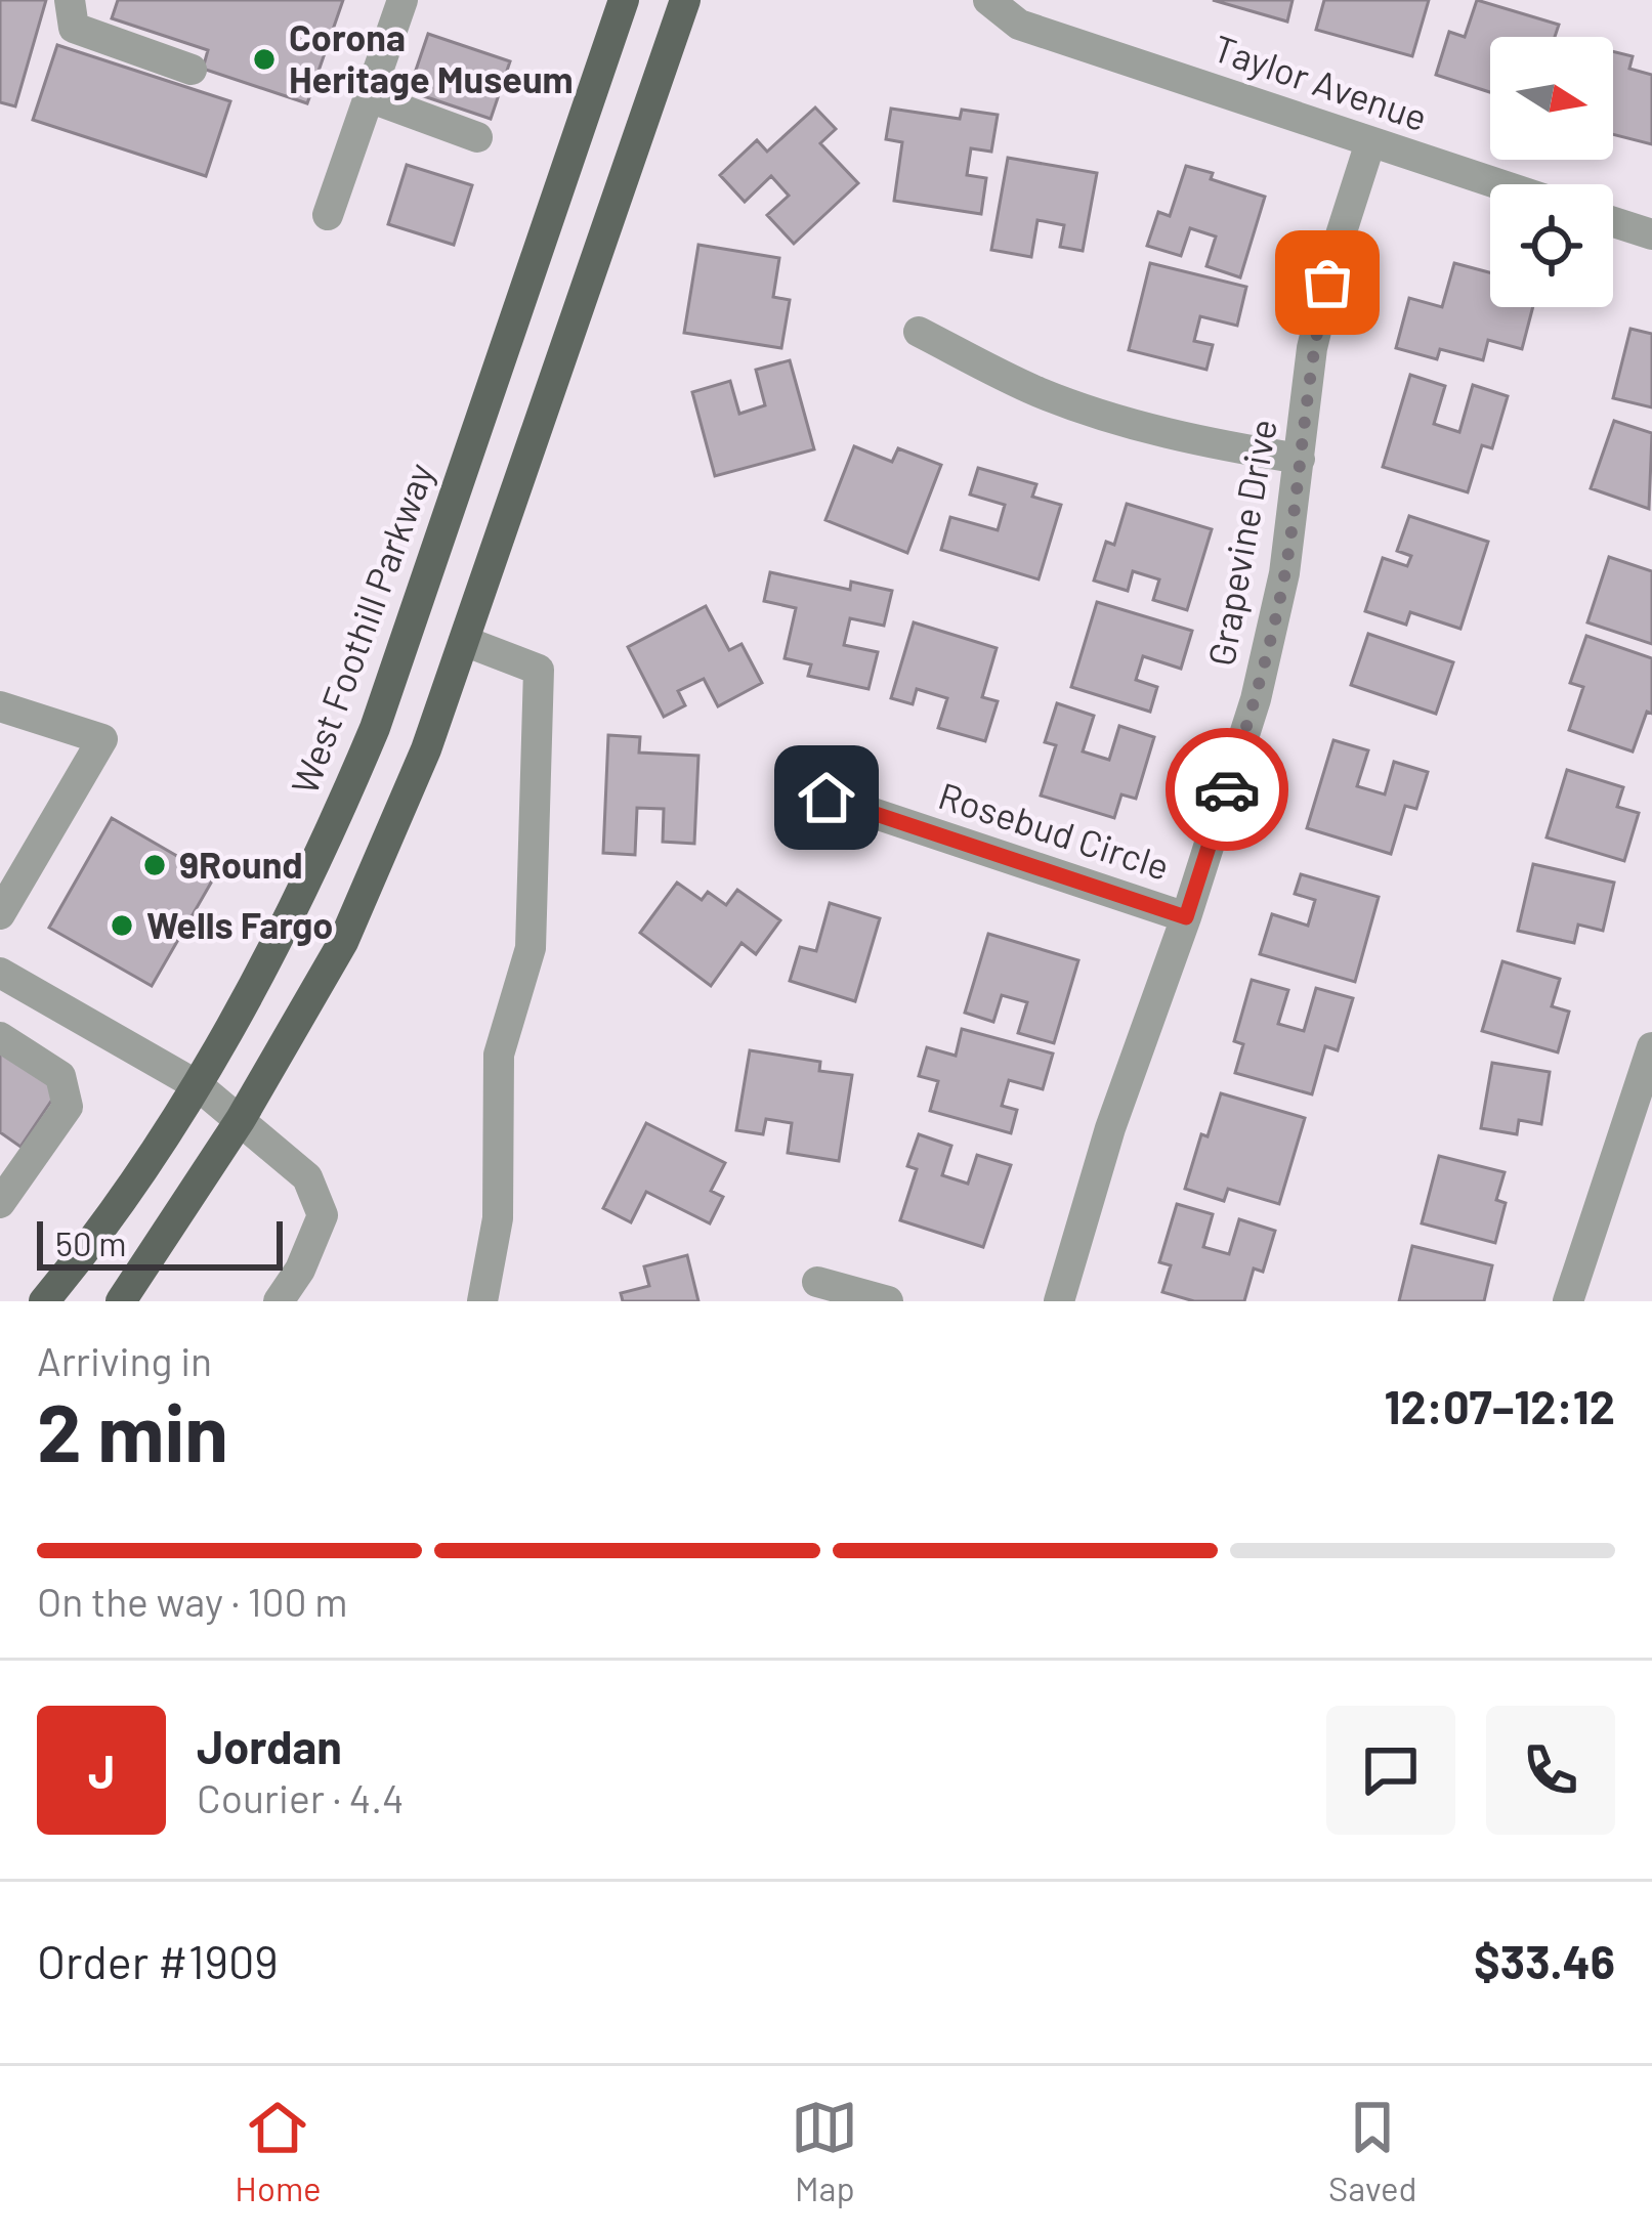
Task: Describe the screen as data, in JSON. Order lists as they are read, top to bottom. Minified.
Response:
{"streets":{"main road":["West Foothill Parkway"],"street":["Taylor Avenue","Grapevine Drive","Rosebud Circle"]},"crossings":[["Taylor Avenue","Grapevine Drive"],["Grapevine Drive","Rosebud Circle"]],"places":["Corona Heritage Museum","9Round","Wells Fargo"],"scale_bar":"50 m","north":"right","page":{"scale":"50 m","heading":["2 min","Arriving in","12:07–12:12"],"panel":["Jordan","Courier · 4.4","Order #1909","$33.46"],"bar":"On the way · 100 m","round":"J","tabs":["Home","Map","Saved"]}}
